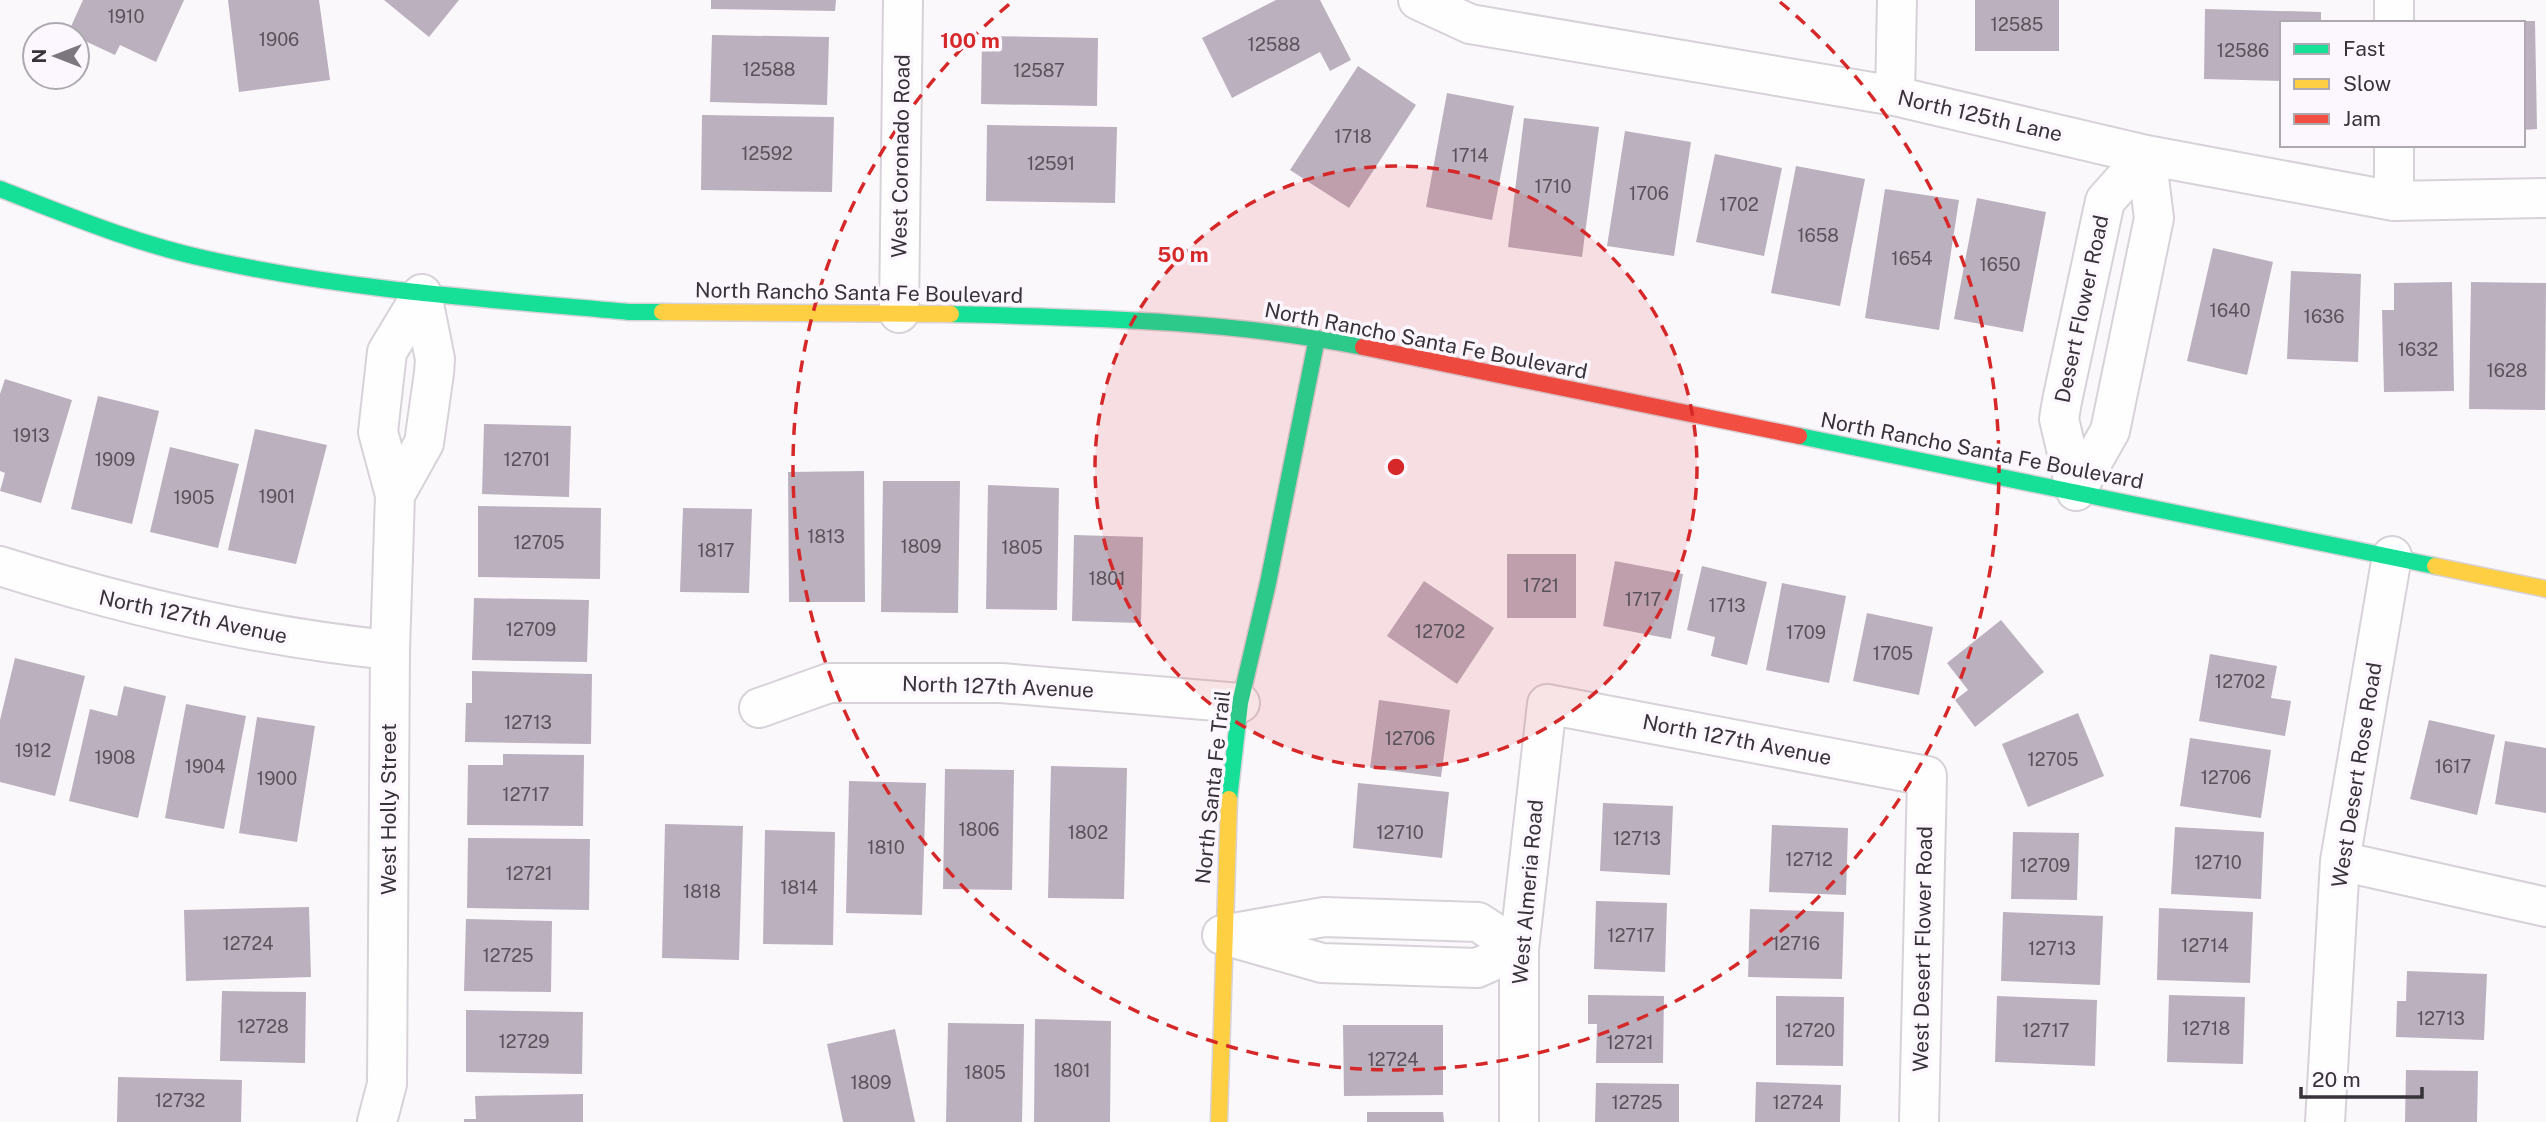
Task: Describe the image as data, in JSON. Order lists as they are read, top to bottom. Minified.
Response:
{"streets":{"street":["North 125th Lane","West Coronado Road","North Rancho Santa Fe Boulevard","Desert Flower Road","North 127th Avenue","West Desert Rose Road","North Santa Fe Trail","West Holly Street","West Almeria Road","West Desert Flower Road"]},"crossings":[["North 125th Lane","Desert Flower Road"],["West Coronado Road","North Rancho Santa Fe Boulevard"],["North Rancho Santa Fe Boulevard","Desert Flower Road"],["North Rancho Santa Fe Boulevard","West Desert Rose Road"],["North Rancho Santa Fe Boulevard","North Santa Fe Trail"],["North Rancho Santa Fe Boulevard","West Holly Street"],["North 127th Avenue","North Santa Fe Trail"],["North 127th Avenue","West Holly Street"],["North 127th Avenue","West Almeria Road"],["North 127th Avenue","West Desert Flower Road"]],"house_numbers":["1910","12585","1906","12588","12586","12588","12587","1718","12592","1714","12591","1710","1706","1702","1658","1654","1650","1640","1636","1632","1628","1913","1909","12701","1901","1905","1813","12705","1809","1805","1817","1801","1721","1717","1713","12709","12702","1709","1705","12702","12713","12706","1912","1908","12705","1904","1617","12706","1900","12717","1806","1802","12710","12713","1810","12712","12710","12709","12721","1814","1818","12717","12724","12716","12714","12713","12725","12713","12728","12718","12720","12717","12729","12721","12724","1801","1805","1809","12732","12725","12724"],"legend":["Fast","Slow","Jam"],"scale_bar":"20 m","north":"left","rings":["100 m","50 m"]}
